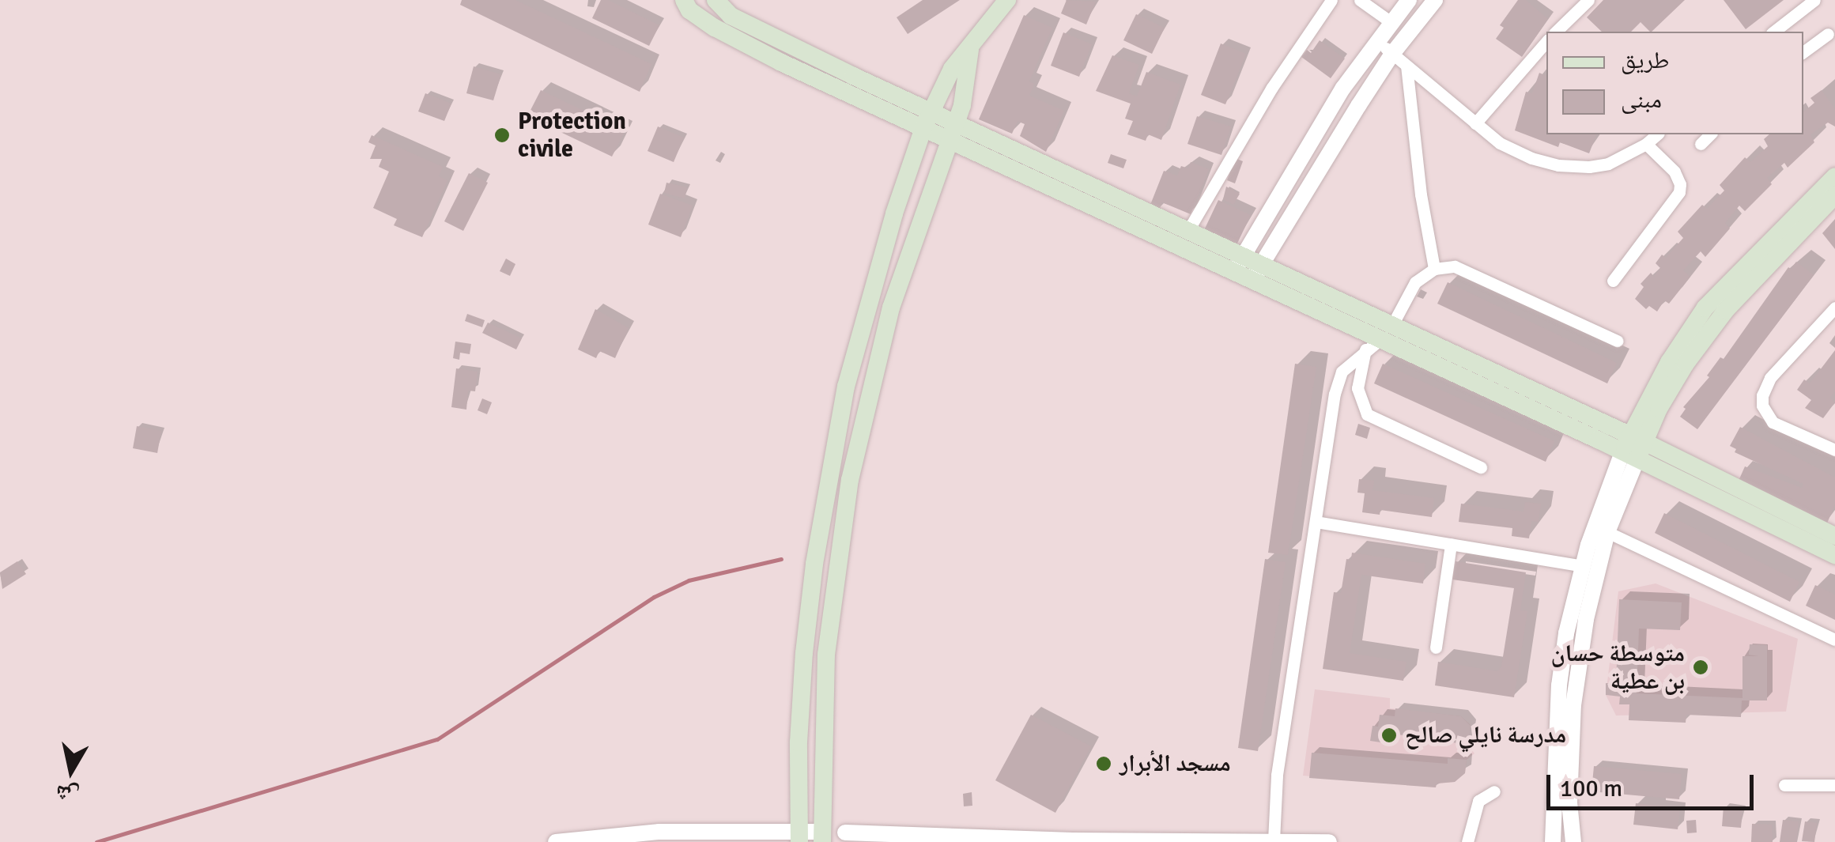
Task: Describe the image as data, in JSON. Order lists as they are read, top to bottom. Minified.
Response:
{"places":["Protection civile","متوسطة حسان بن عطية","مدرسة نايلي صالح","مسجد الأبرار"],"legend":["طريق","مبنى"],"scale_bar":"100 m","north":"bottom"}
